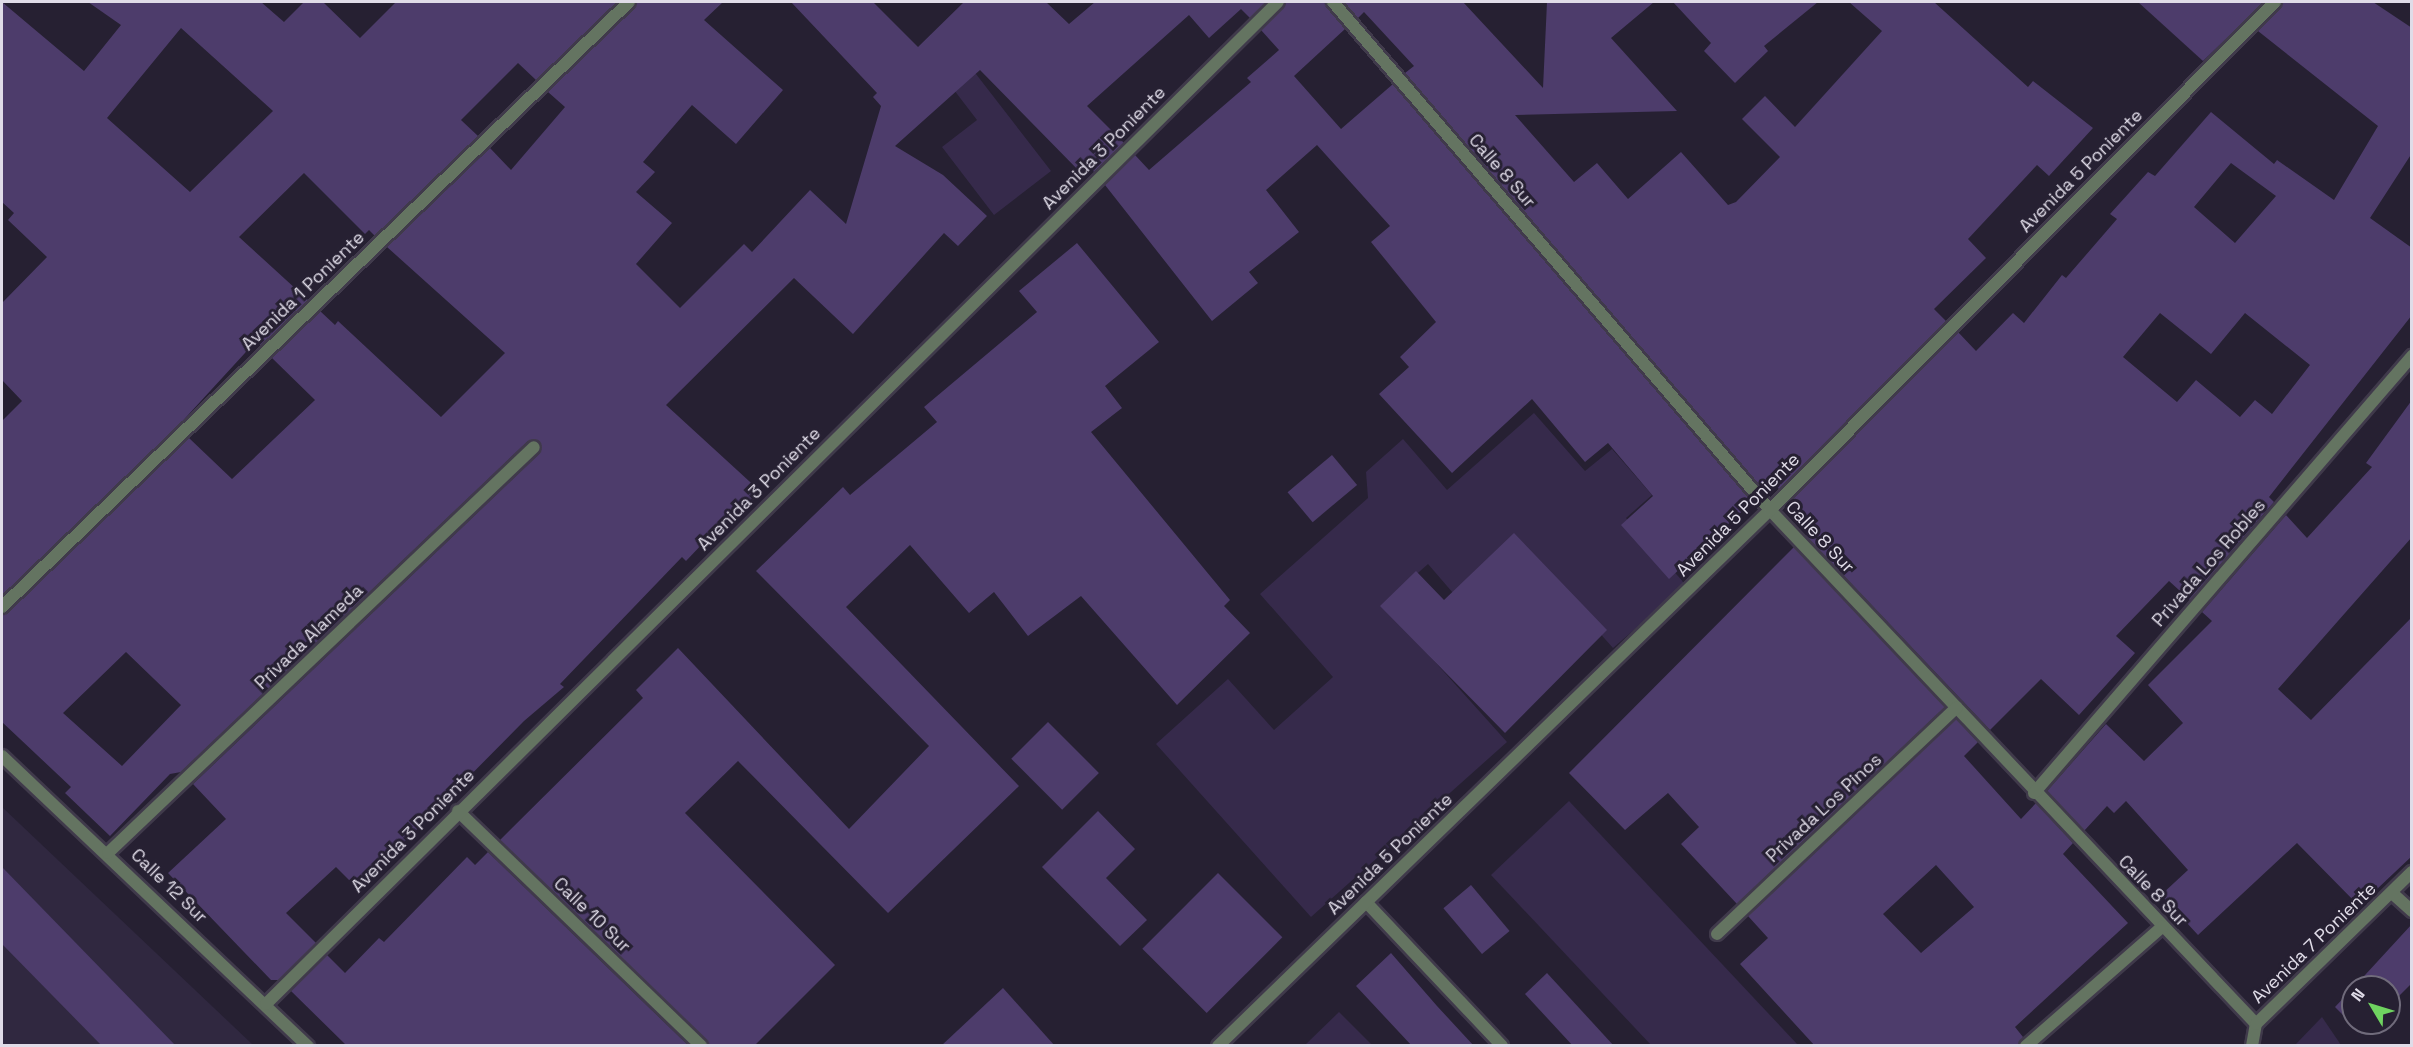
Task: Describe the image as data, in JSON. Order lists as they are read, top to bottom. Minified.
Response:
{"streets":{"street":["Avenida 3 Poniente","Calle 8 Sur","Avenida 5 Poniente","Avenida 1 Poniente","Privada Los Robles","Privada Alameda","Privada Los Pinos","Calle 12 Sur","Calle 10 Sur","Avenida 7 Poniente"]},"crossings":[["Avenida 3 Poniente","Calle 12 Sur"],["Avenida 3 Poniente","Calle 10 Sur"],["Calle 8 Sur","Avenida 5 Poniente"],["Calle 8 Sur","Privada Los Robles"],["Calle 8 Sur","Privada Los Pinos"],["Calle 8 Sur","Avenida 7 Poniente"],["Privada Alameda","Calle 12 Sur"]],"north":"top left"}
